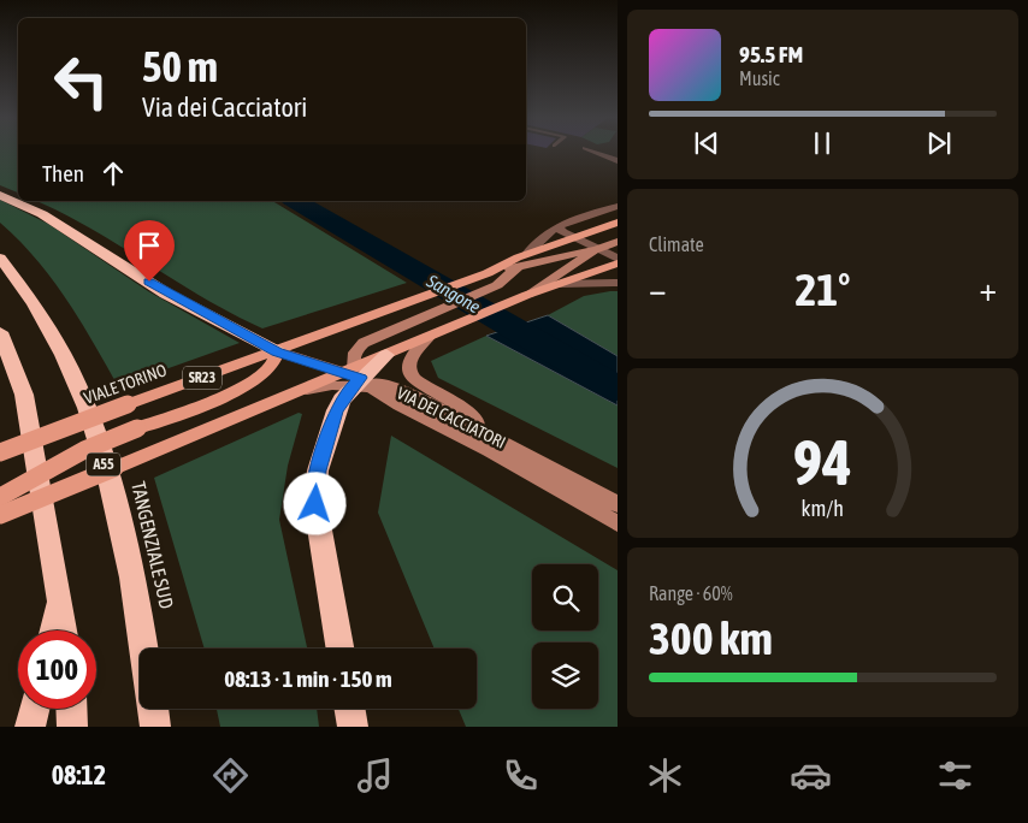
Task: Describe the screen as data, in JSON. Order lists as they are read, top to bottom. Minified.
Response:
{"streets":{"highway":["A55","TANGENZIALE SUD"],"main road":["SR23","VIALE TORINO"],"street":["VIA DEI CACCIATORI"]},"crossings":[["SR23","VIALE TORINO"],["VIALE TORINO","VIA DEI CACCIATORI"]],"water":["Sangone"],"page":{"turn":["50 m","Via dei Cacciatori"],"song":["95.5 FM","Music"],"then":"Then","tile":["Climate",["Range · 60%","300 km"]],"heat":["−","21°","+"],"limit":"100","trip":"08:13 · 1 min · 150 m","tabs":"08:12","gauge":["94","km/h"]}}
